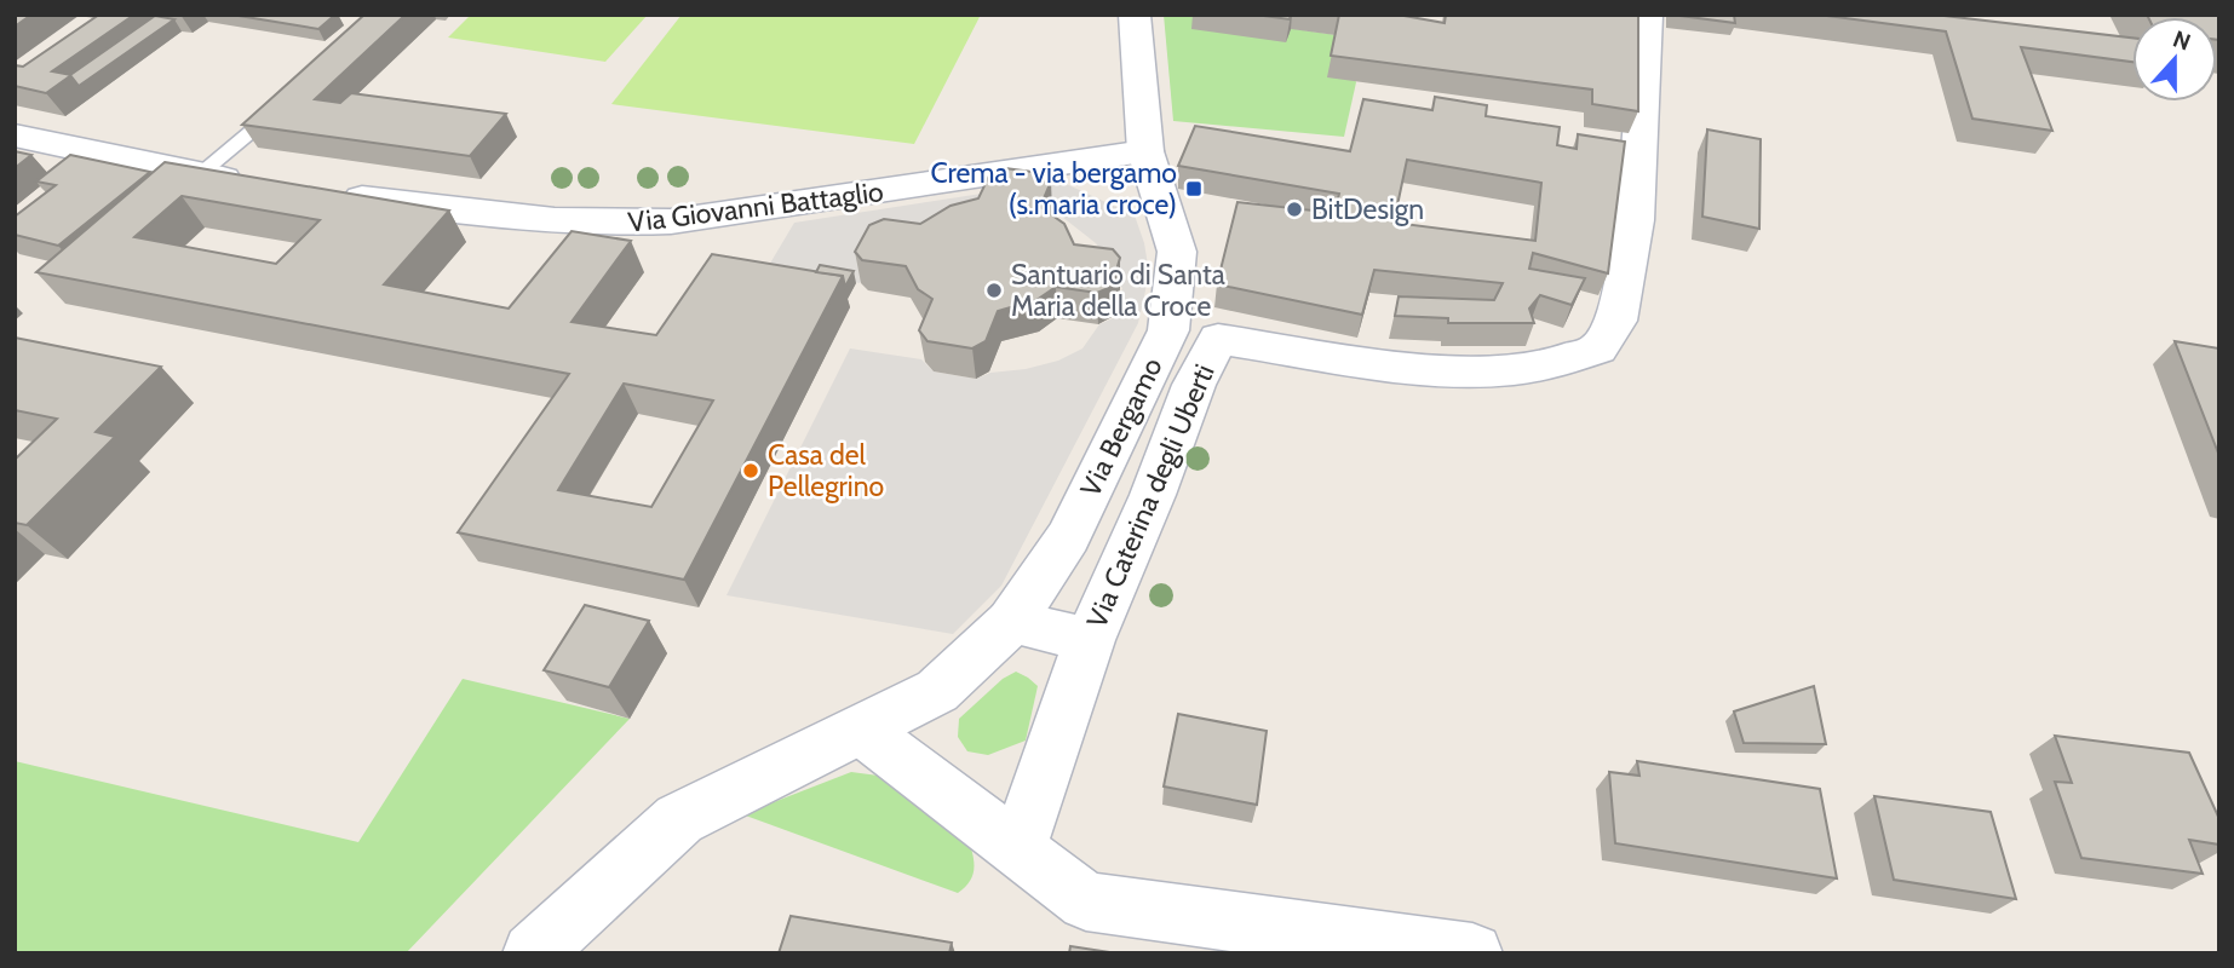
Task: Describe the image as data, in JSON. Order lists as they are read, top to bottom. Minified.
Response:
{"streets":{"street":["Via Giovanni Battaglio","Via Bergamo","Via Caterina degli Uberti"]},"crossings":[["Via Giovanni Battaglio","Via Bergamo"],["Via Bergamo","Via Caterina degli Uberti"]],"places":{"transit":["Crema - via bergamo (s.maria croce)"],"other":["BitDesign","Santuario di Santa Maria della Croce","Casa del Pellegrino"]},"north":"top"}
